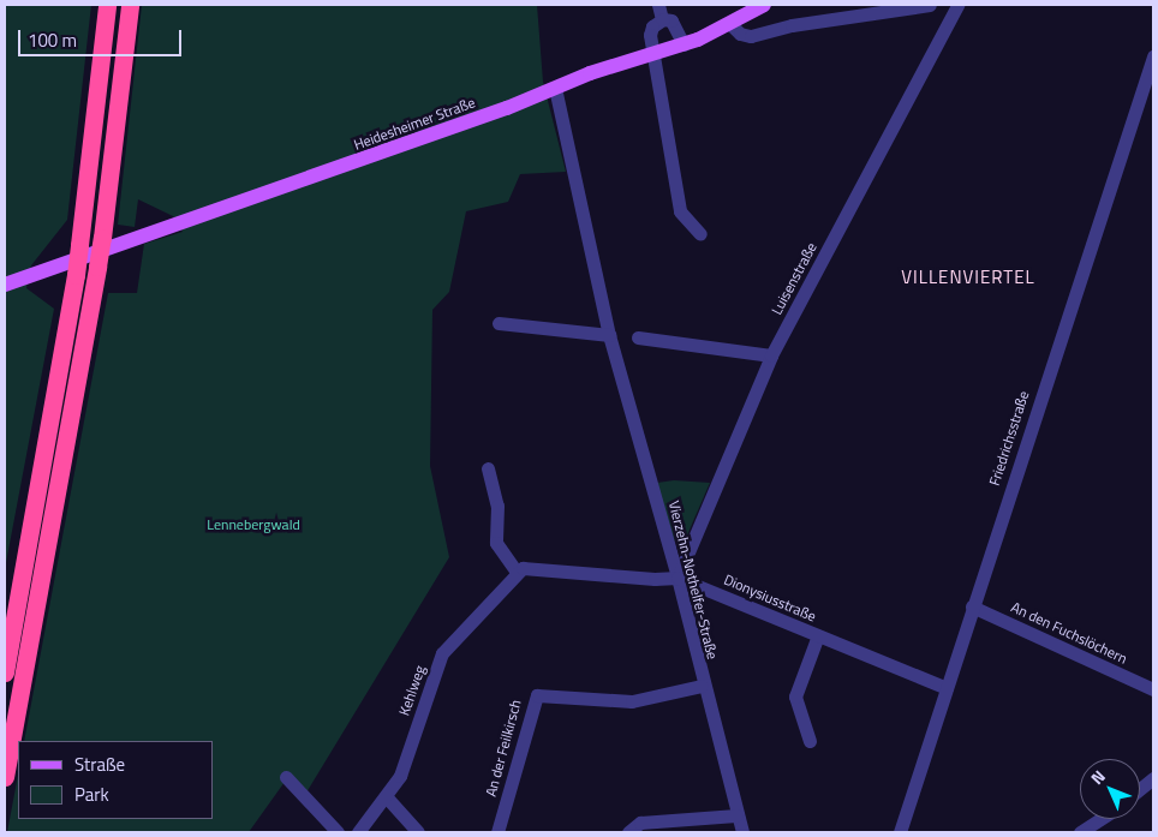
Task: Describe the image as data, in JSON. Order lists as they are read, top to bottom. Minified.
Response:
{"streets":{"main road":["Heidesheimer Straße"],"street":["Luisenstraße","Friedrichsstraße","Vierzehn-Nothelfer-Straße","Dionysiusstraße","An den Fuchslöchern","Kehlweg","An der Feilkirsch"]},"crossings":[["Heidesheimer Straße","Vierzehn-Nothelfer-Straße"],["Luisenstraße","Vierzehn-Nothelfer-Straße"],["Luisenstraße","Dionysiusstraße"],["Friedrichsstraße","Dionysiusstraße"],["Friedrichsstraße","An den Fuchslöchern"],["Vierzehn-Nothelfer-Straße","Dionysiusstraße"],["Vierzehn-Nothelfer-Straße","An der Feilkirsch"]],"districts":["VILLENVIERTEL"],"parks":["Lennebergwald"],"legend":["Straße","Park"],"scale_bar":"100 m","north":"top left"}
